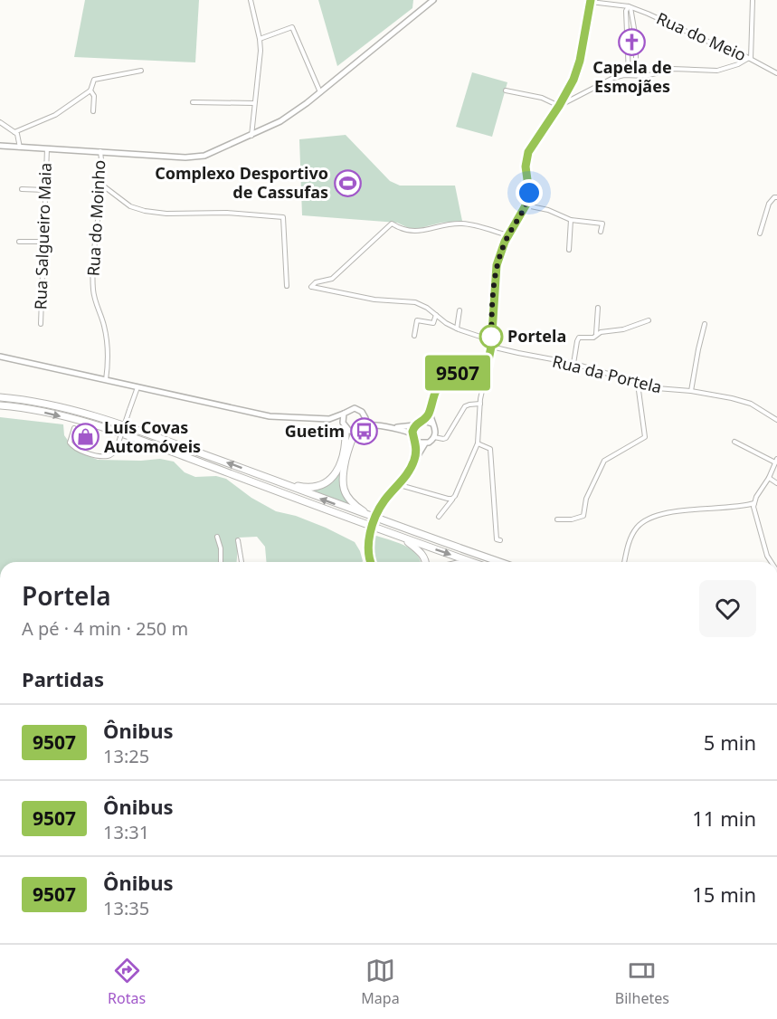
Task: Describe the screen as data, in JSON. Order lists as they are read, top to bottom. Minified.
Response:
{"streets":{"street":["Rua do Meio","Rua do Moinho","Rua Salgueiro Maia","Rua da Portela"]},"places":{"church":["Capela de Esmojães"],"sports":["Complexo Desportivo de Cassufas"],"other":["Portela"],"bus stop":["Guetim"],"shop":["Luís Covas Automóveis"]},"lines":["bus line 9507"],"page":{"on_map":"9507","heading":[["Portela","A pé · 4 min · 250 m"],"Partidas"],"list":[{"mark":"9507","name":"Ônibus","note":"13:25","value":"5 min"},{"mark":"9507","name":"Ônibus","note":"13:31","value":"11 min"},{"mark":"9507","name":"Ônibus","note":"13:35","value":"15 min"}],"tabs":["Rotas","Mapa","Bilhetes"]}}
